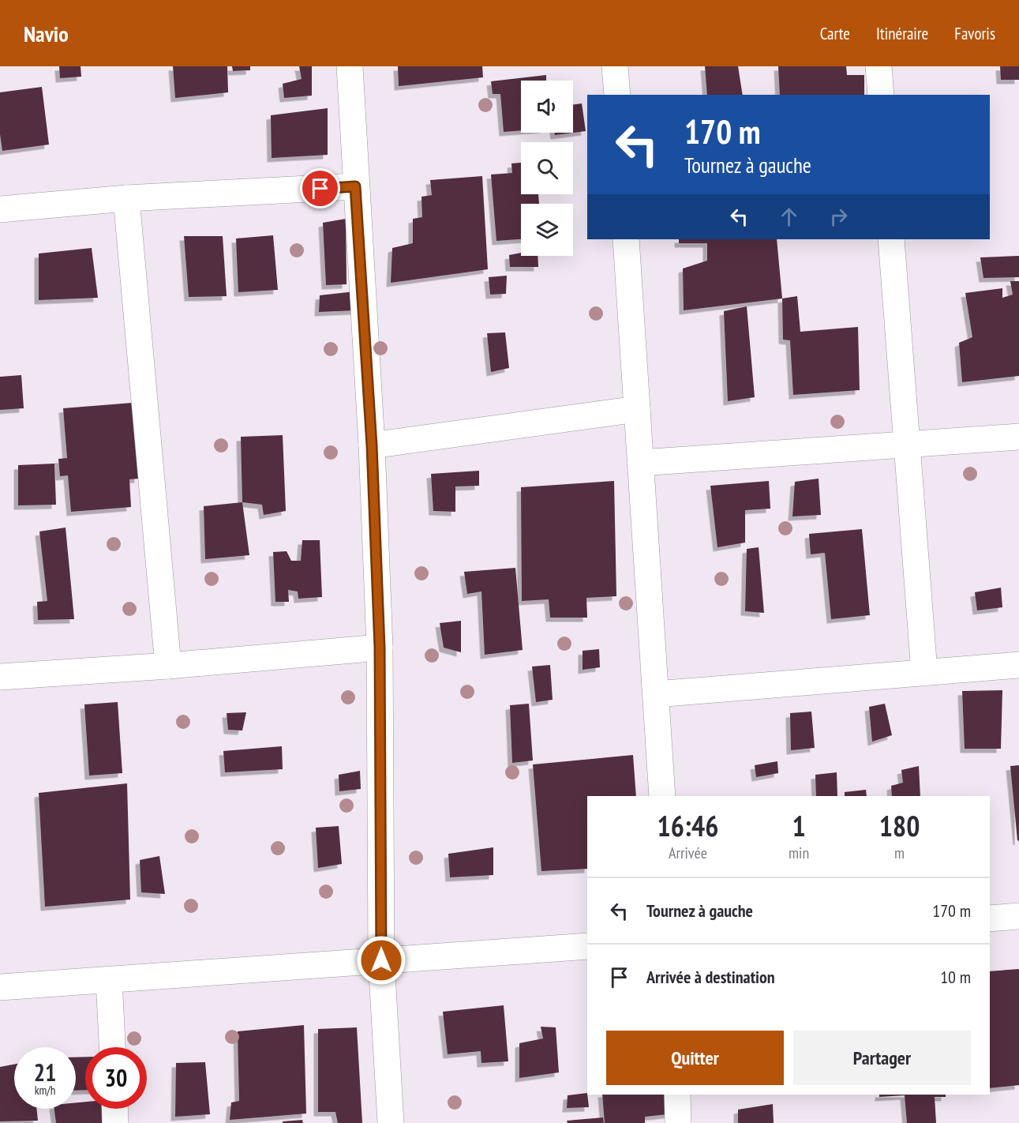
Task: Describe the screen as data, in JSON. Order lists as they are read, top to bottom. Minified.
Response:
{"page":{"header":"Navio","nav":["Carte","Itinéraire","Favoris"],"turn":["170 m","Tournez à gauche"],"eta":["16:46","Arrivée","1","min","180","m"],"list":[{"name":"Tournez à gauche","value":"170 m"},{"name":"Arrivée à destination","value":"10 m"}],"buttons":["Quitter","Partager"],"speed":"21 km/h","limit":"30"}}
